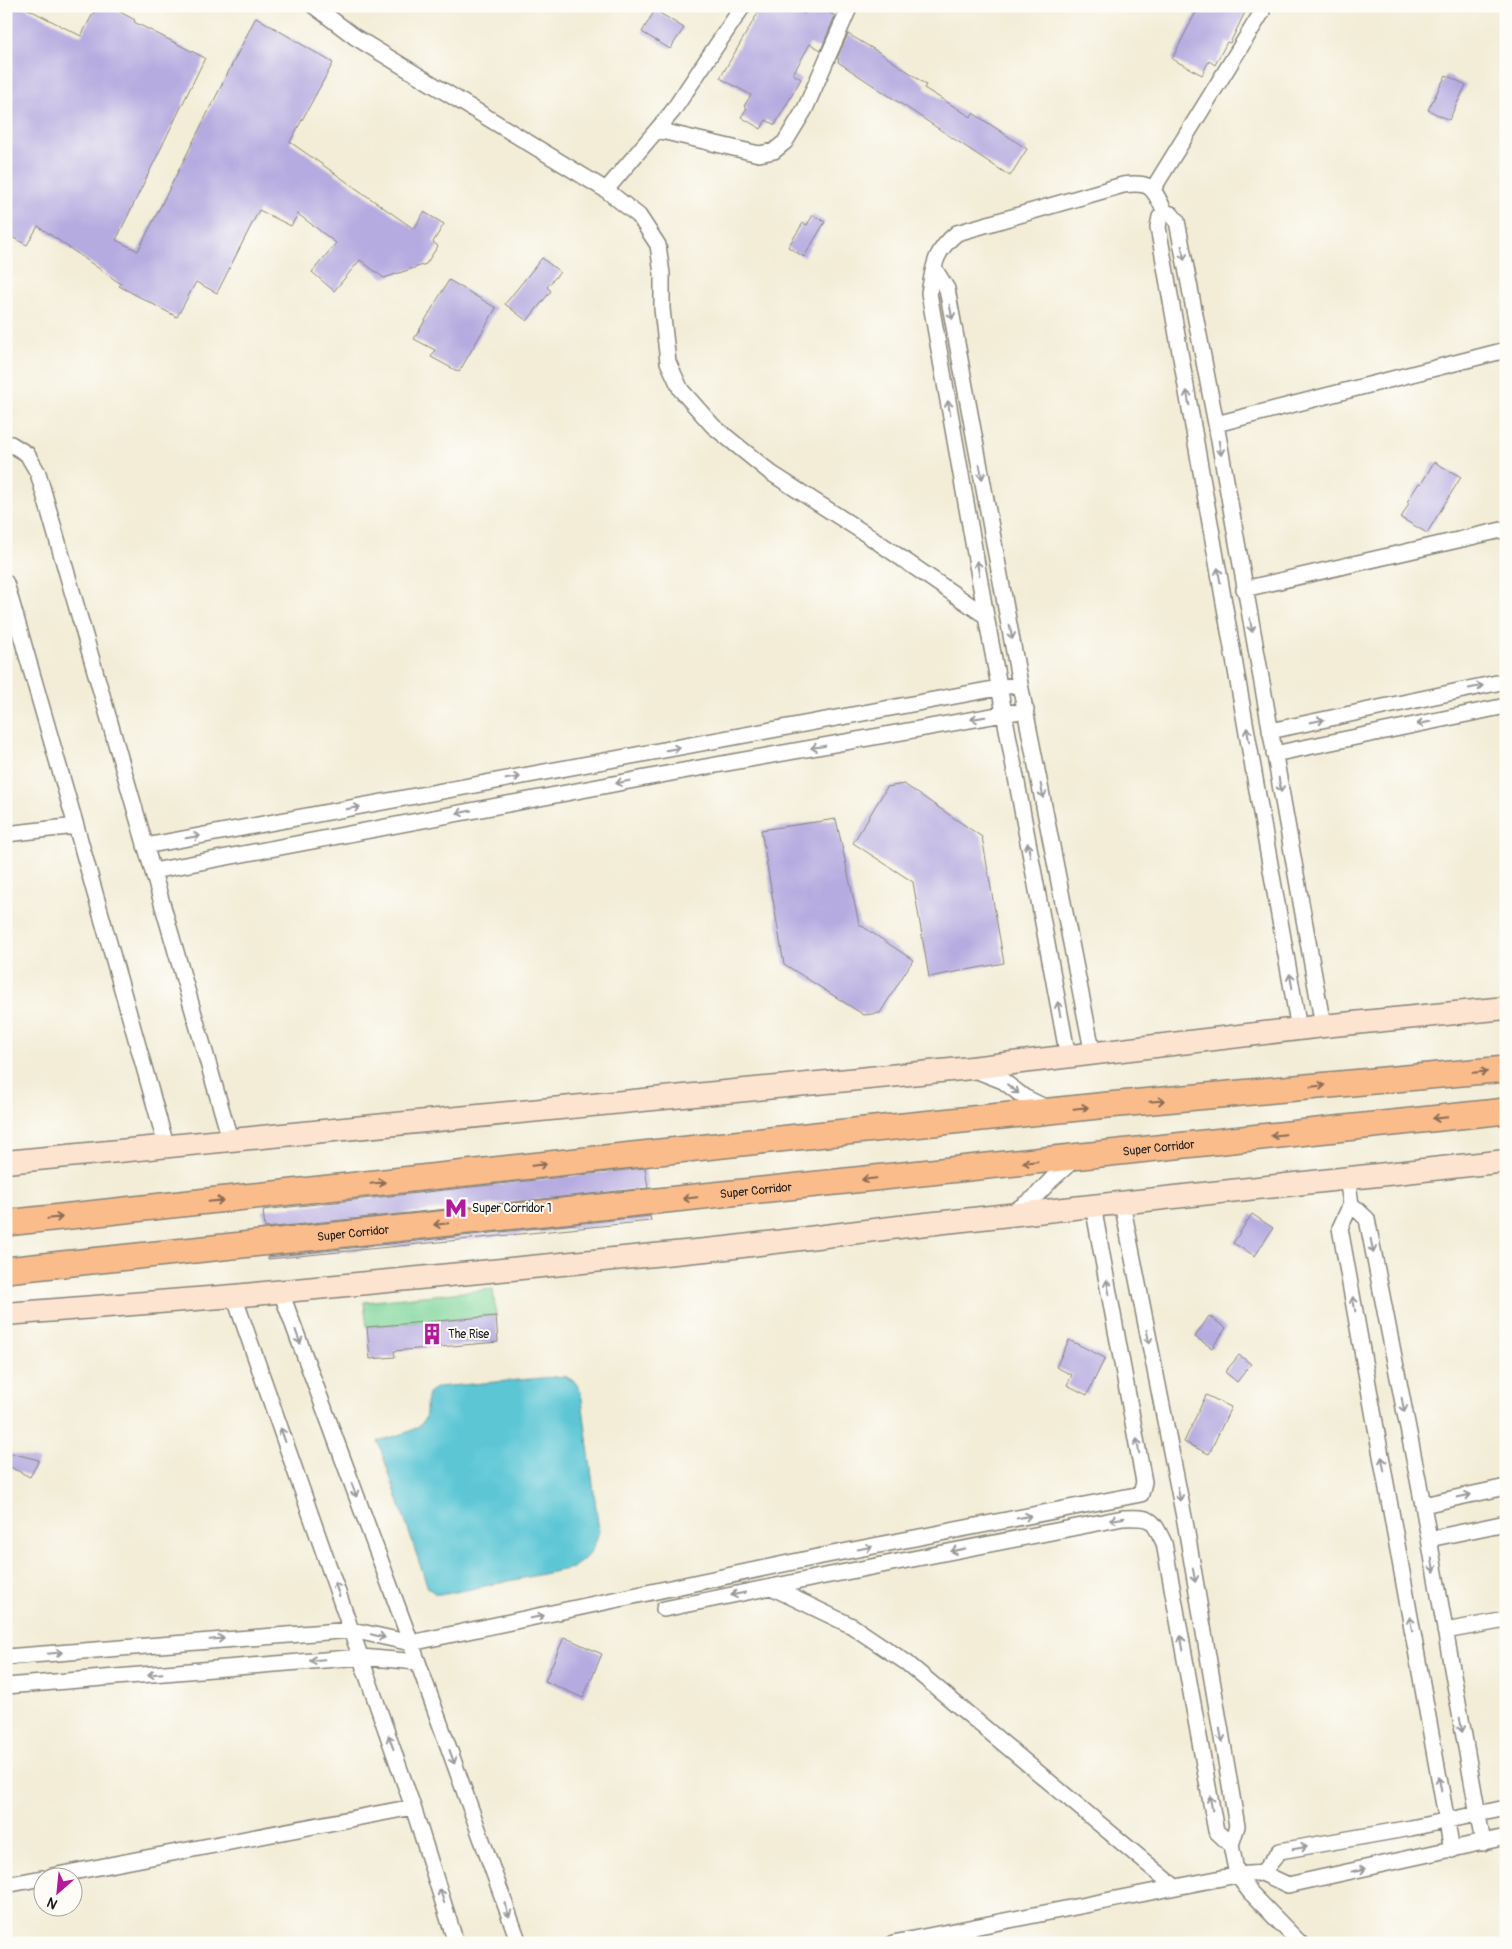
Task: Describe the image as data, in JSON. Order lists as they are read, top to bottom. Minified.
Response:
{"streets":{"main road":["Super Corridor"]},"places":{"metro station":["Super Corridor 1"],"building":["The Rise"]},"north":"bottom left"}
